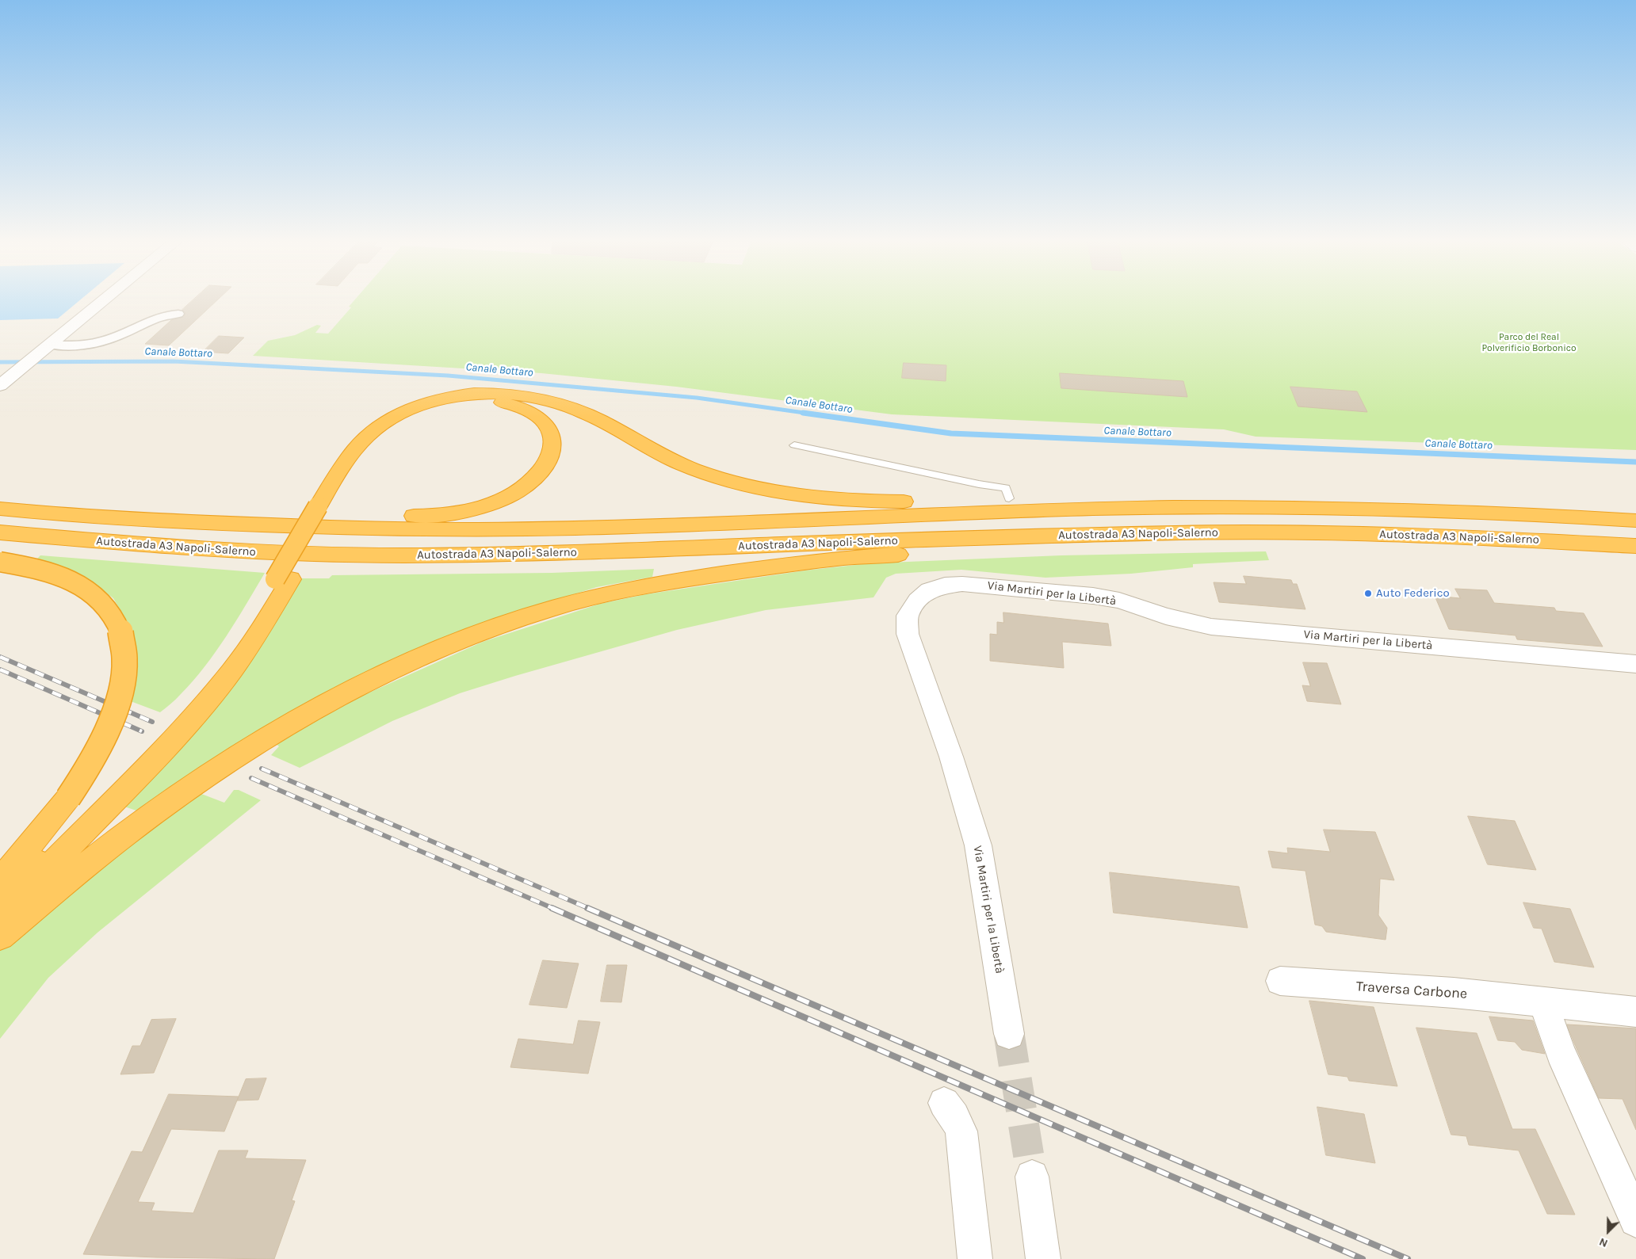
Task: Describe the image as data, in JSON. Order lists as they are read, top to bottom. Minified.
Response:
{"streets":{"highway":["Autostrada A3 Napoli-Salerno"],"street":["Via Martiri per la Libertà","Traversa Carbone"]},"water":["Canale Bottaro"],"parks":["Parco del Real Polverificio Borbonico"],"places":["Auto Federico"],"north":"bottom left"}
